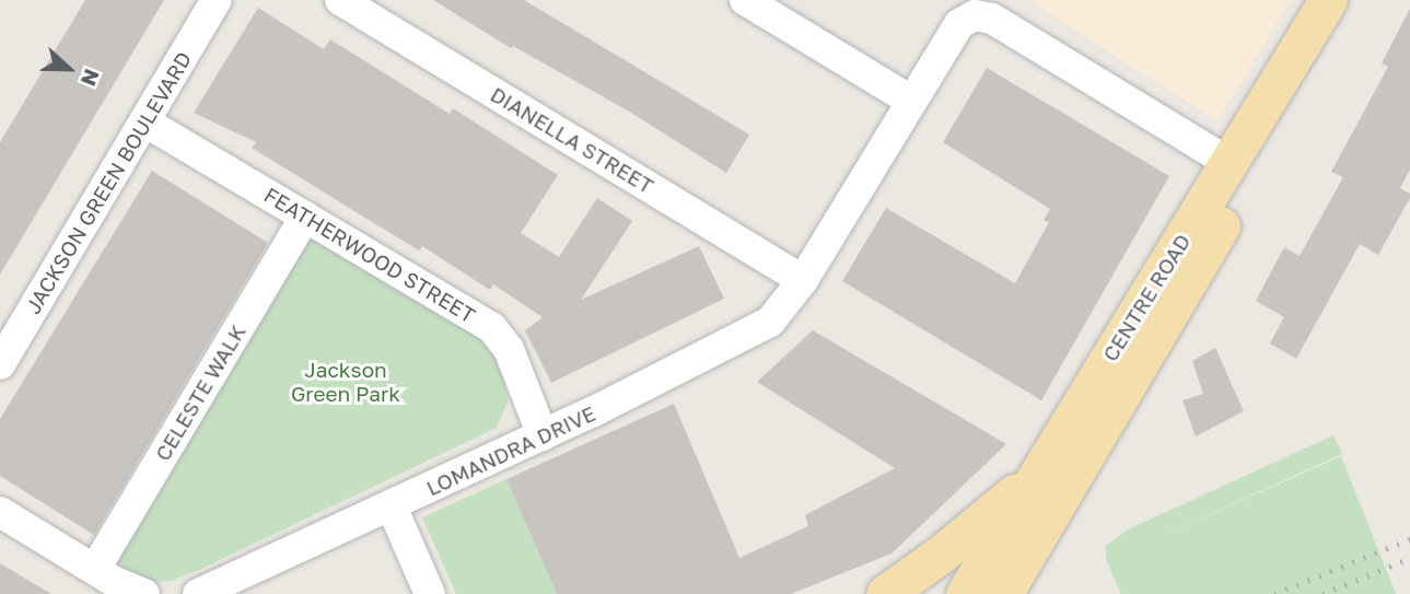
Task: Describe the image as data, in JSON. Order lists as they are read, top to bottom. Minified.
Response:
{"streets":{"main road":["CENTRE ROAD"],"street":["DIANELLA STREET","JACKSON GREEN BOULEVARD","FEATHERWOOD STREET","CELESTE WALK","LOMANDRA DRIVE"]},"crossings":[["DIANELLA STREET","LOMANDRA DRIVE"],["JACKSON GREEN BOULEVARD","FEATHERWOOD STREET"],["FEATHERWOOD STREET","CELESTE WALK"],["FEATHERWOOD STREET","LOMANDRA DRIVE"],["CENTRE ROAD","LOMANDRA DRIVE"]],"parks":["Jackson Green Park"],"north":"right"}
